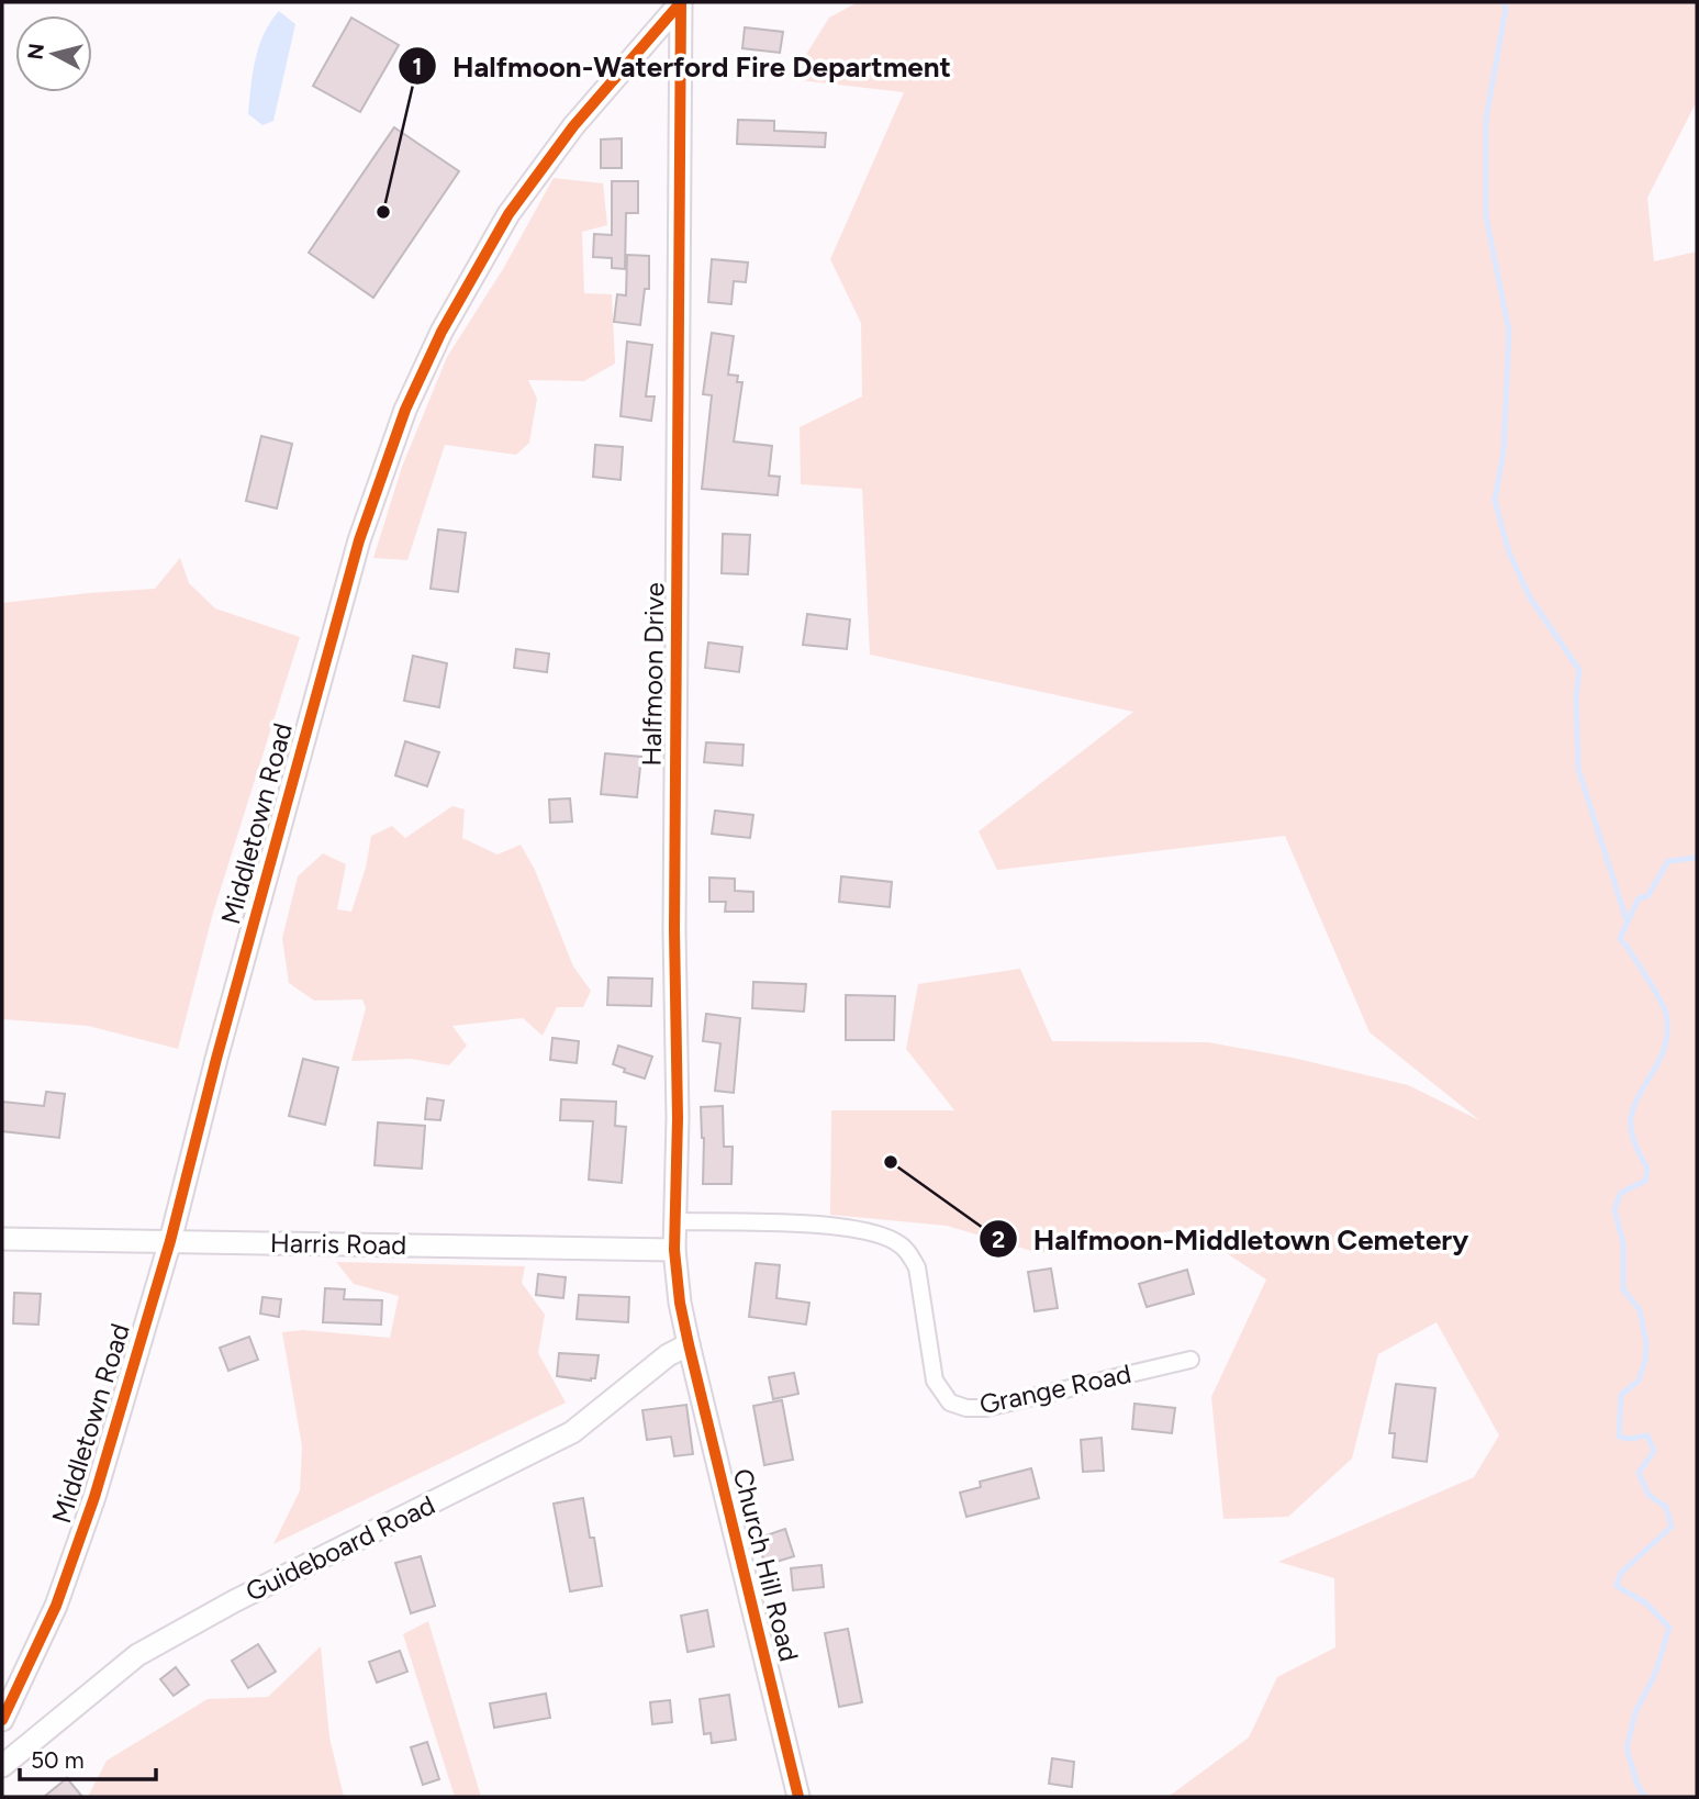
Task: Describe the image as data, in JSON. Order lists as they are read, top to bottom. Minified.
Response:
{"streets":{"street":["Halfmoon Drive","Middletown Road","Harris Road","Grange Road","Guideboard Road","Church Hill Road"]},"crossings":[["Halfmoon Drive","Middletown Road"],["Halfmoon Drive","Harris Road"],["Halfmoon Drive","Grange Road"],["Halfmoon Drive","Guideboard Road"],["Halfmoon Drive","Church Hill Road"],["Middletown Road","Harris Road"],["Guideboard Road","Church Hill Road"]],"places":["Halfmoon-Waterford Fire Department","Halfmoon-Middletown Cemetery"],"scale_bar":"50 m","north":"left"}
